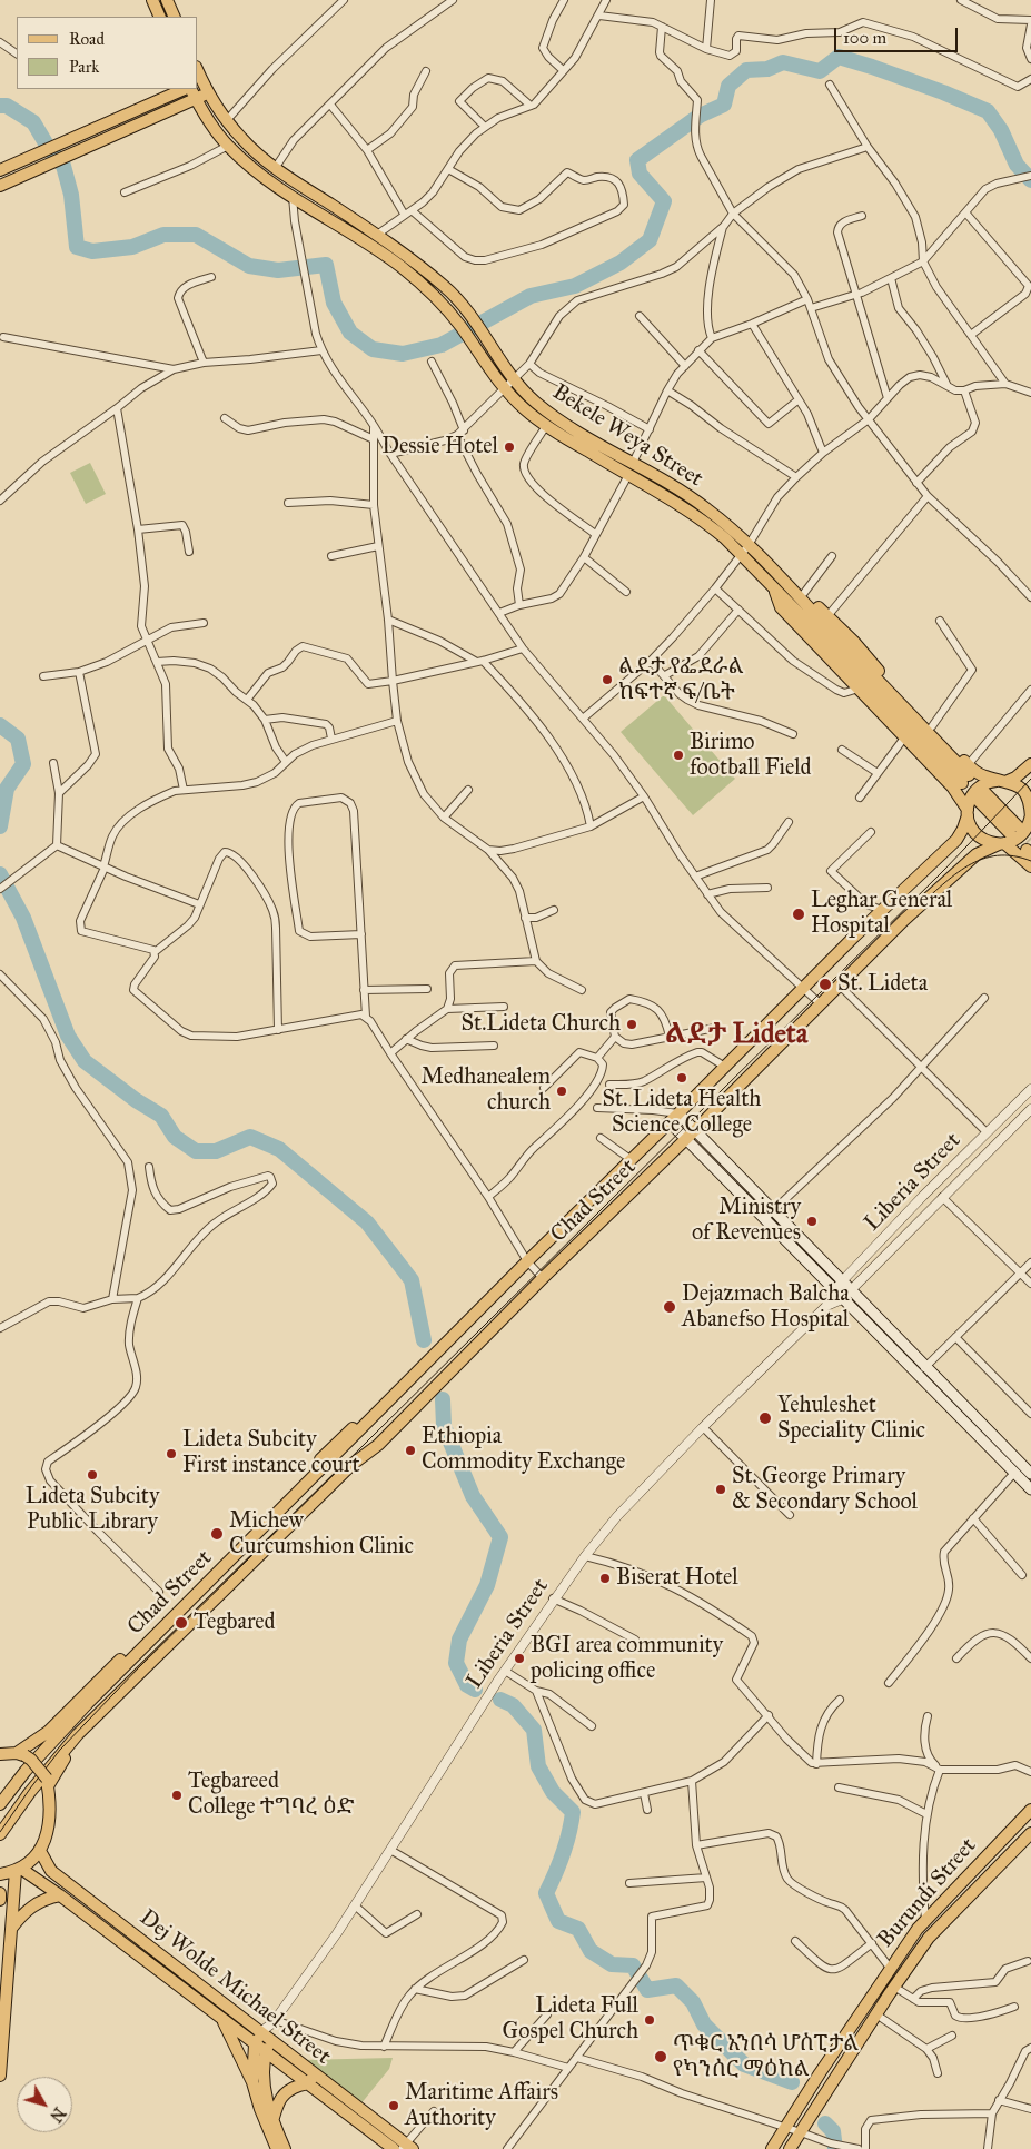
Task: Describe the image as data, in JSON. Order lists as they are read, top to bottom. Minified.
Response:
{"streets":{"main road":["Bekele Weya Street","Chad Street","Burundi Street","Dej Wolde Michael Street"],"street":["Liberia Street"]},"crossings":[["Liberia Street","Dej Wolde Michael Street"]],"districts":["ልደታ Lideta"],"places":["Dessie Hotel","ልደታ የፌደራል ከፍተኛ ፍ/ቤት","Birimo football Field","Leghar General Hospital","St. Lideta","St.Lideta Church","St. Lideta Health Science College","Medhanealem church","Ministry of Revenues","Dejazmach Balcha Abanefso Hospital","Yehuleshet Speciality Clinic","Ethiopia Commodity Exchange","Lideta Subcity First instance court","Lideta Subcity Public Library","St. George Primary & Secondary School","Michew Curcumshion Clinic","Biserat Hotel","Tegbared","BGI area community policing office","Tegbareed College ተግባረ ዕድ","Lideta Full Gospel Church","ጥቁር አንበሳ ሆስፒታል የካንሰር ማዕከል","Maritime Affairs Authority"],"legend":["Road","Park"],"scale_bar":"100 m","north":"bottom right"}
